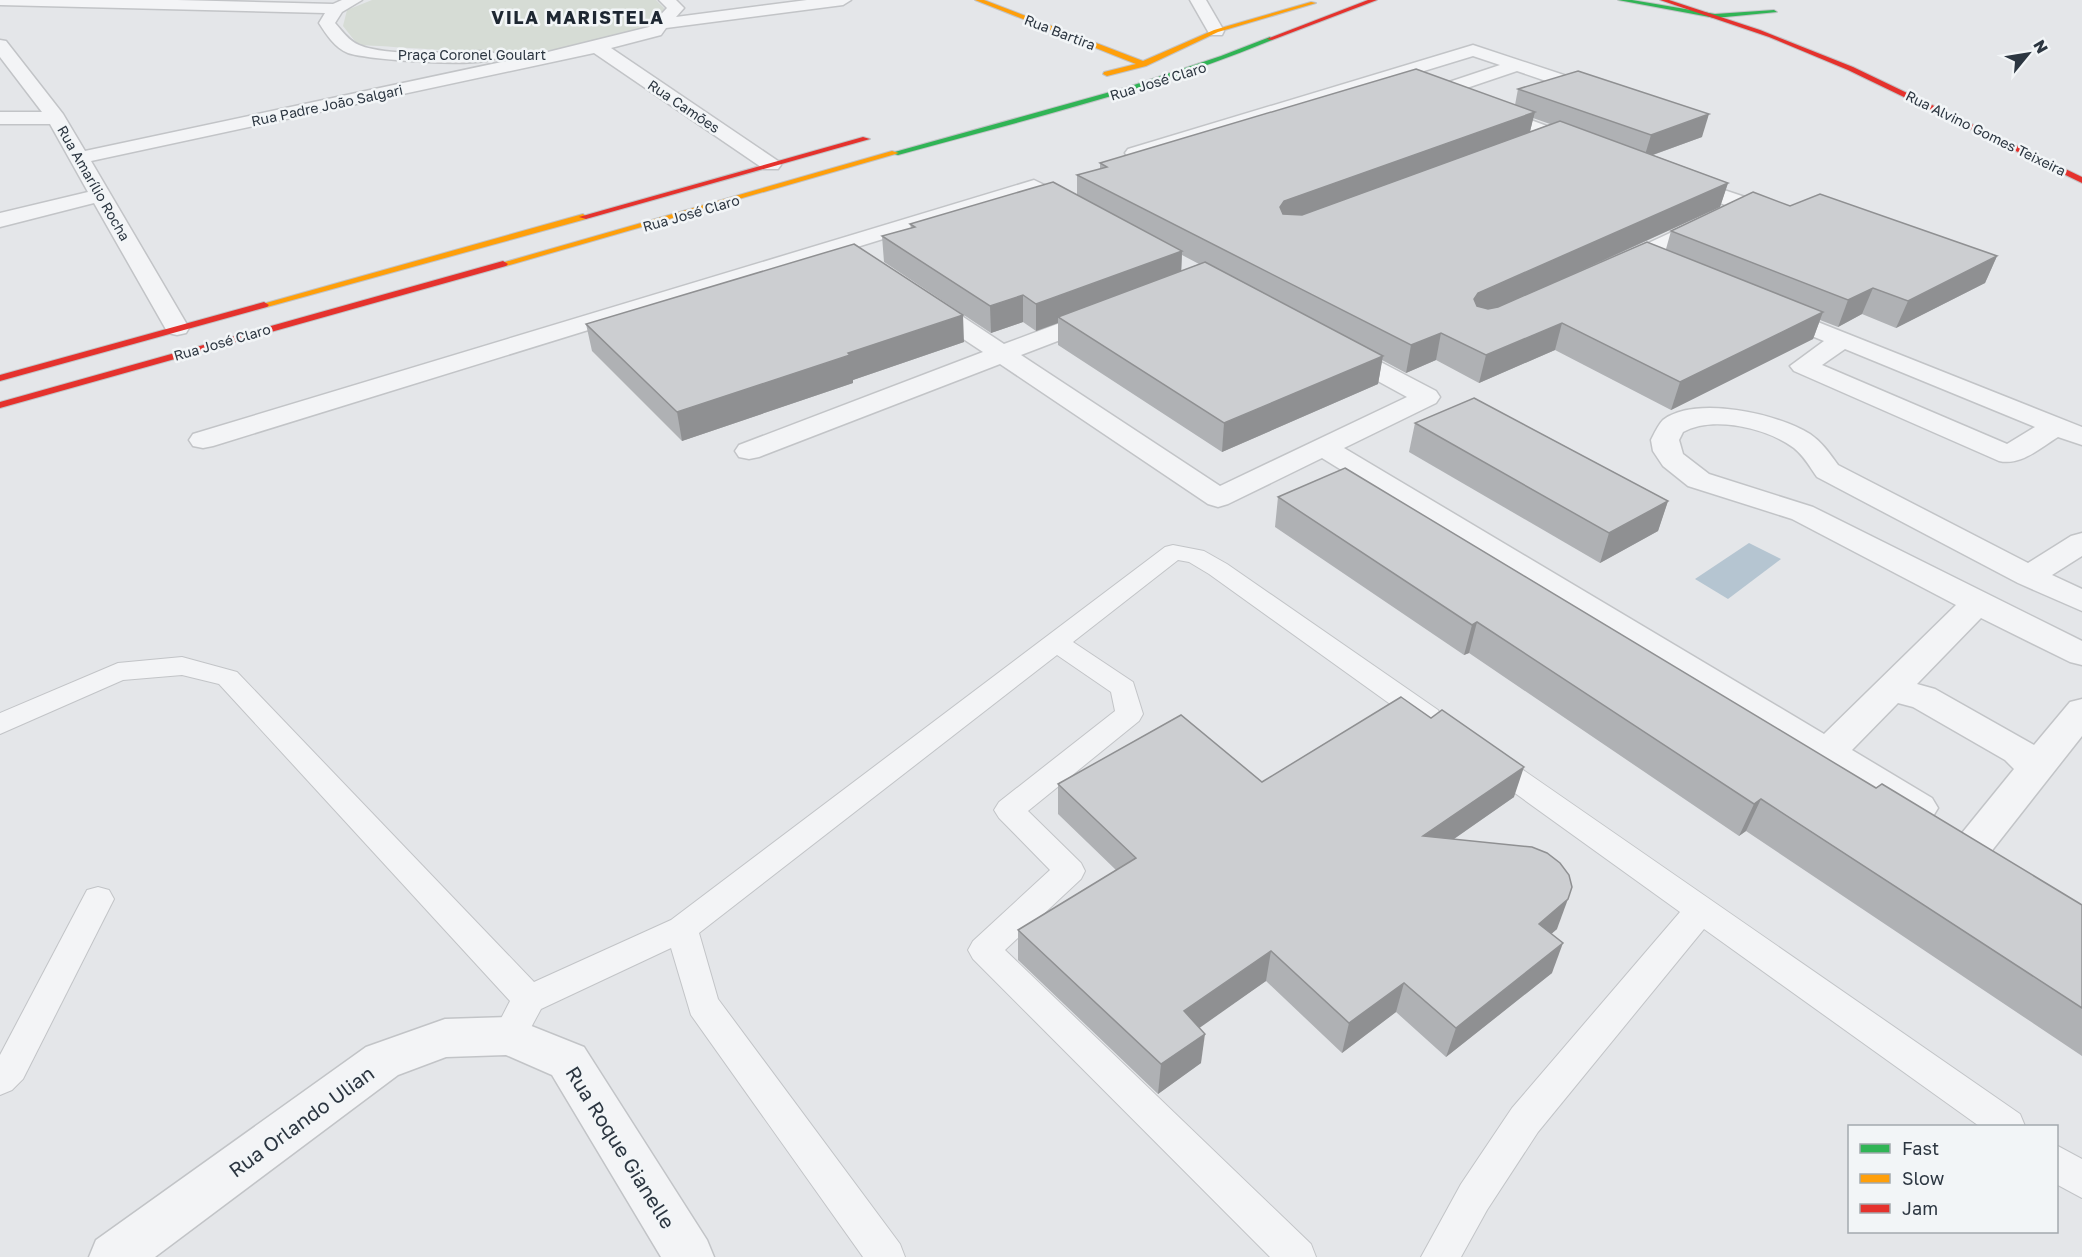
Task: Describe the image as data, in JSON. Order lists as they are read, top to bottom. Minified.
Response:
{"streets":{"street":["Rua Bartira","Praça Coronel Goulart","Rua José Claro","Rua Padre João Salgari","Rua Camões","Rua Alvino Gomes Teixeira","Rua Amarílio Rocha","Rua Orlando Ulian","Rua Roque Gianelle"]},"crossings":[["Rua Bartira","Rua José Claro"],["Praça Coronel Goulart","Rua Padre João Salgari"],["Praça Coronel Goulart","Rua Camões"],["Rua José Claro","Rua Camões"],["Rua José Claro","Rua Amarílio Rocha"],["Rua Padre João Salgari","Rua Amarílio Rocha"],["Rua Orlando Ulian","Rua Roque Gianelle"]],"districts":["VILA MARISTELA"],"legend":["Fast","Slow","Jam"],"north":"top right"}
